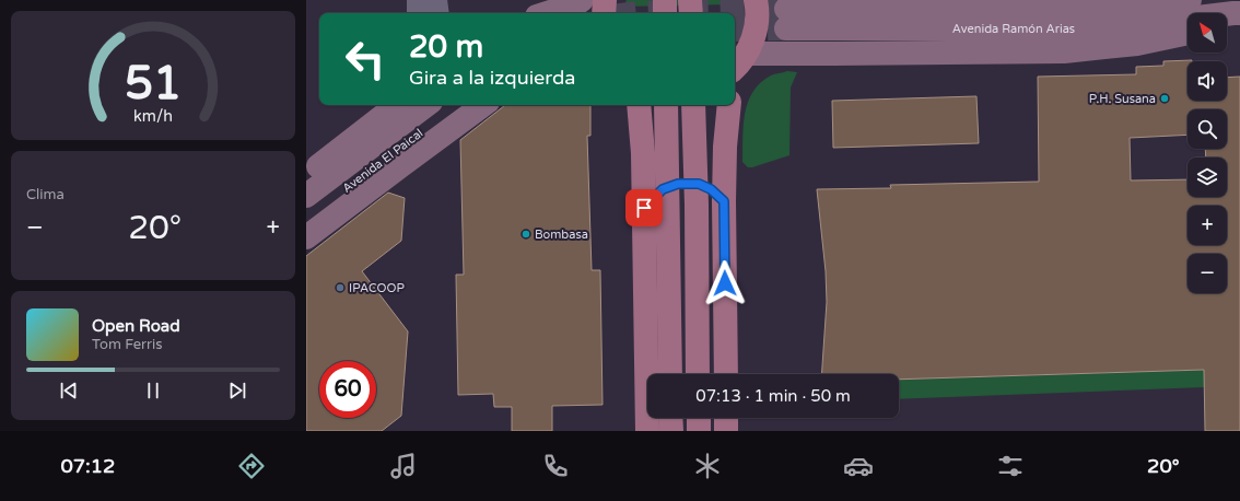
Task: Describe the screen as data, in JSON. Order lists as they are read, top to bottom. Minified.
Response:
{"streets":{"main road":["Avenida Ramón Arias","Avenida El Paical"]},"places":["P.H. Susana","Bombasa","IPACOOP"],"north":"top left","page":{"map_buttons":["+","−"],"turn":["20 m","Gira a la izquierda"],"tile":"Clima","heat":["−","20°","+"],"song":["Open Road","Tom Ferris"],"limit":"60","trip":"07:13 · 1 min · 50 m","tabs":["07:12","20°"],"gauge":["51","km/h"]}}
